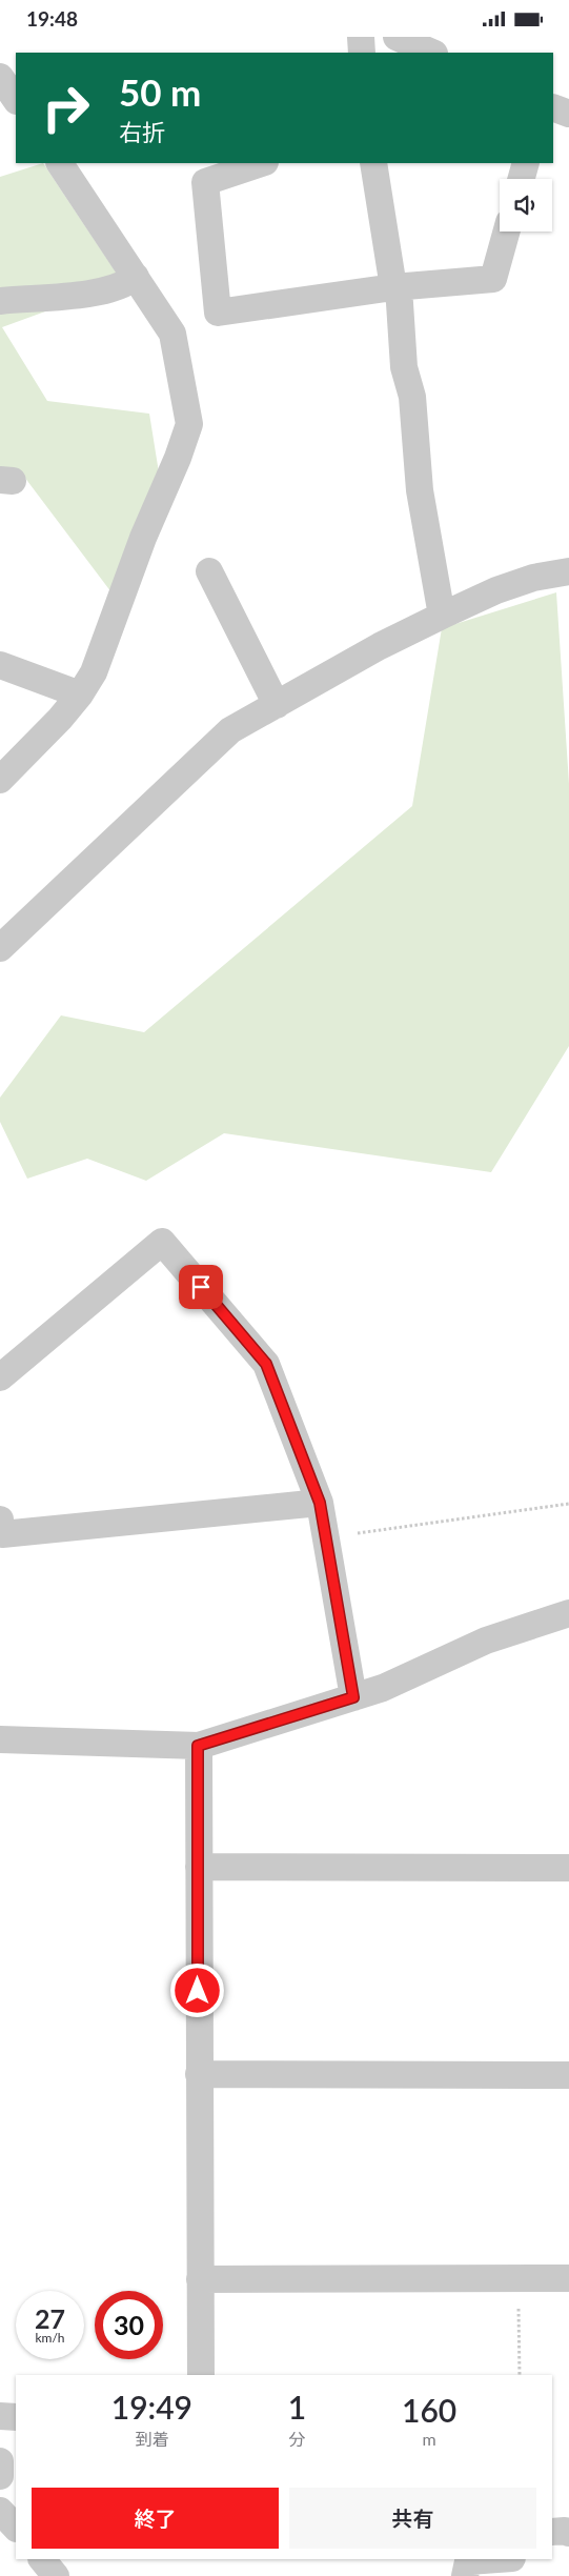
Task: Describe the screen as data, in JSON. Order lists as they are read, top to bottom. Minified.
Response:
{"page":{"status":"19:48","turn":["50 m","右折"],"speed":"27 km/h","limit":"30","eta":["19:49","到着","1","分","160","m"],"buttons":["終了","共有"]}}
